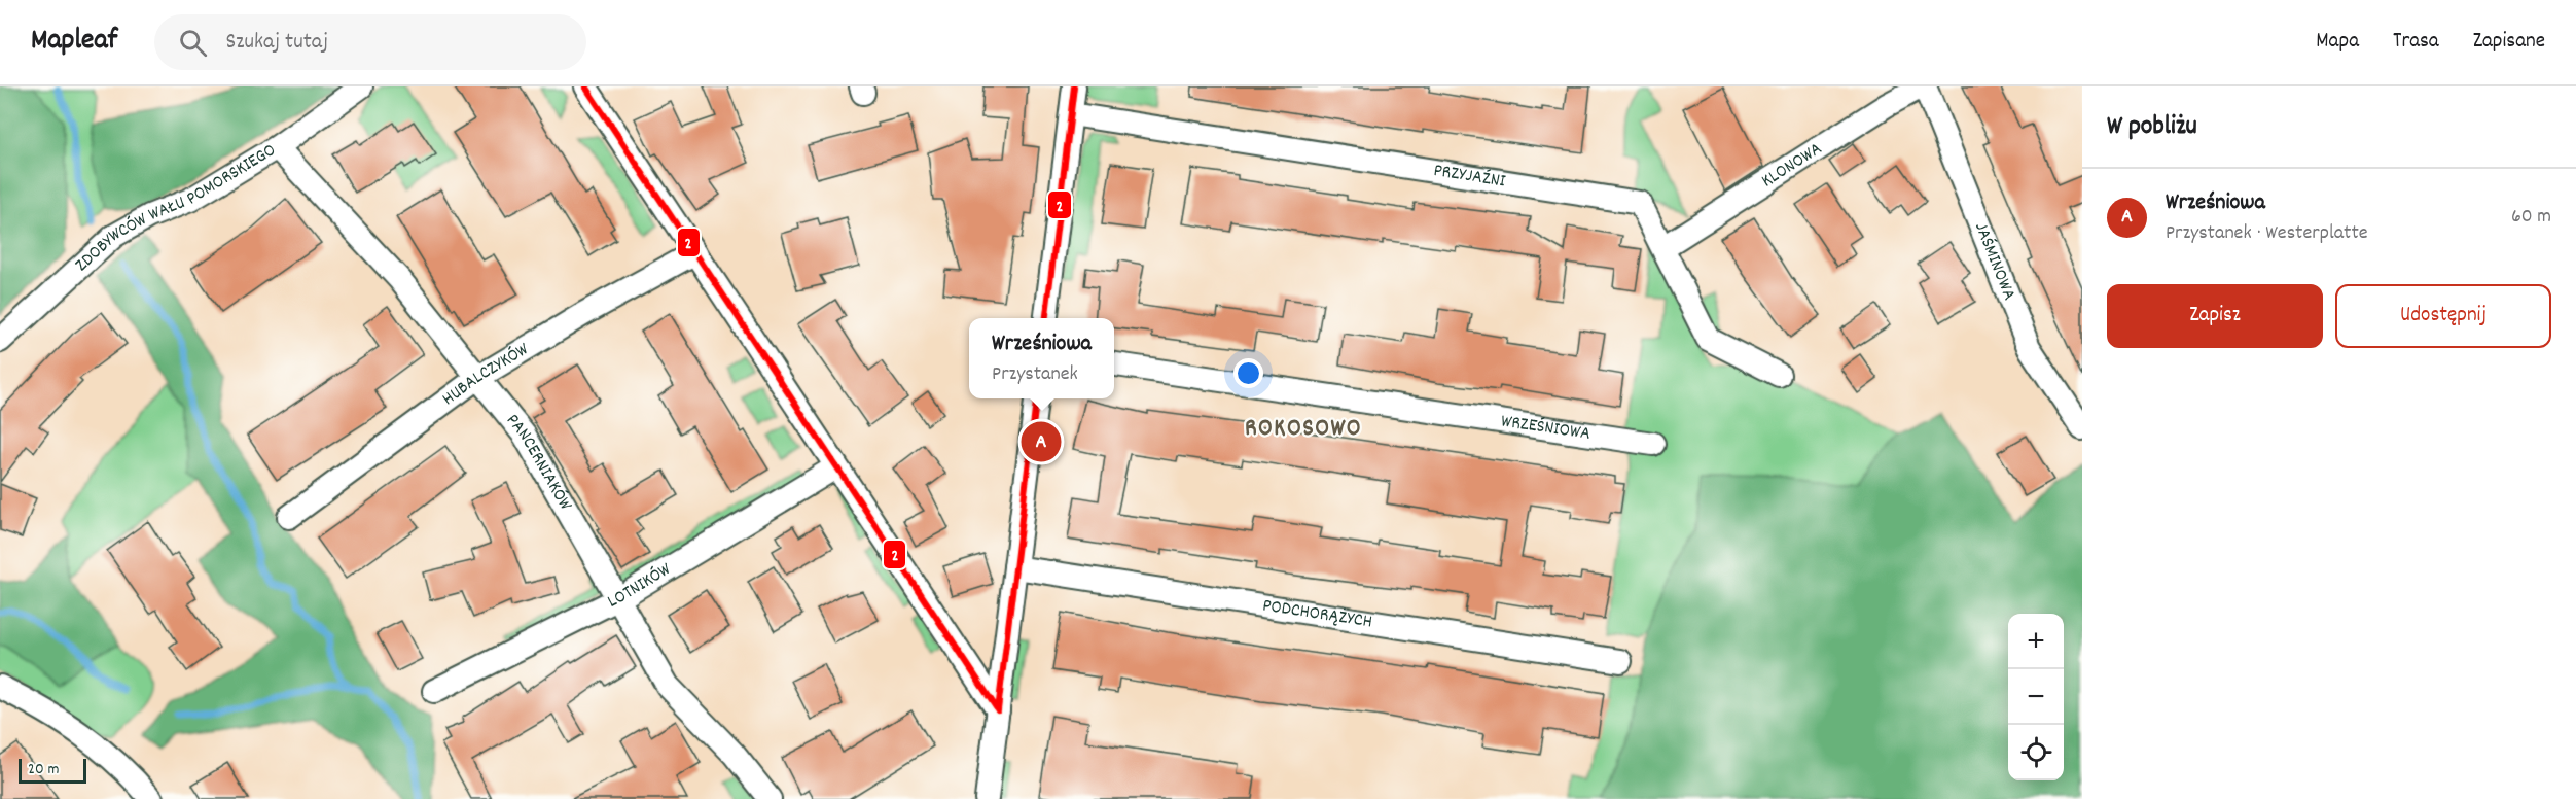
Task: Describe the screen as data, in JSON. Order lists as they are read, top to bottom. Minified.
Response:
{"streets":{"street":["KLONOWA","PRZYJAŹNI","ZDOBYWCÓW WAŁU POMORSKIEGO","JAŚMINOWA","HUBALCZYKÓW","WRZEŚNIOWA","PANCERNIAKÓW","LOTNIKÓW","PODCHORĄŻYCH"]},"crossings":[["KLONOWA","PRZYJAŹNI"],["KLONOWA","JAŚMINOWA"],["ZDOBYWCÓW WAŁU POMORSKIEGO","PANCERNIAKÓW"],["HUBALCZYKÓW","PANCERNIAKÓW"],["PANCERNIAKÓW","LOTNIKÓW"]],"districts":["ROKOSOWO"],"lines":["transit line 2"],"scale_bar":"20 m","page":{"header":"Mapleaf","search":"Szukaj tutaj","nav":["Mapa","Trasa","Zapisane"],"heading":"W pobliżu","list":[{"mark":"A","name":"Wrześniowa","note":"Przystanek · Westerplatte","value":"60 m"}],"buttons":["Zapisz","Udostępnij"],"popup":["Wrześniowa","Przystanek"],"pins":"A","map_buttons":["+","−"],"scale":"20 m"}}
